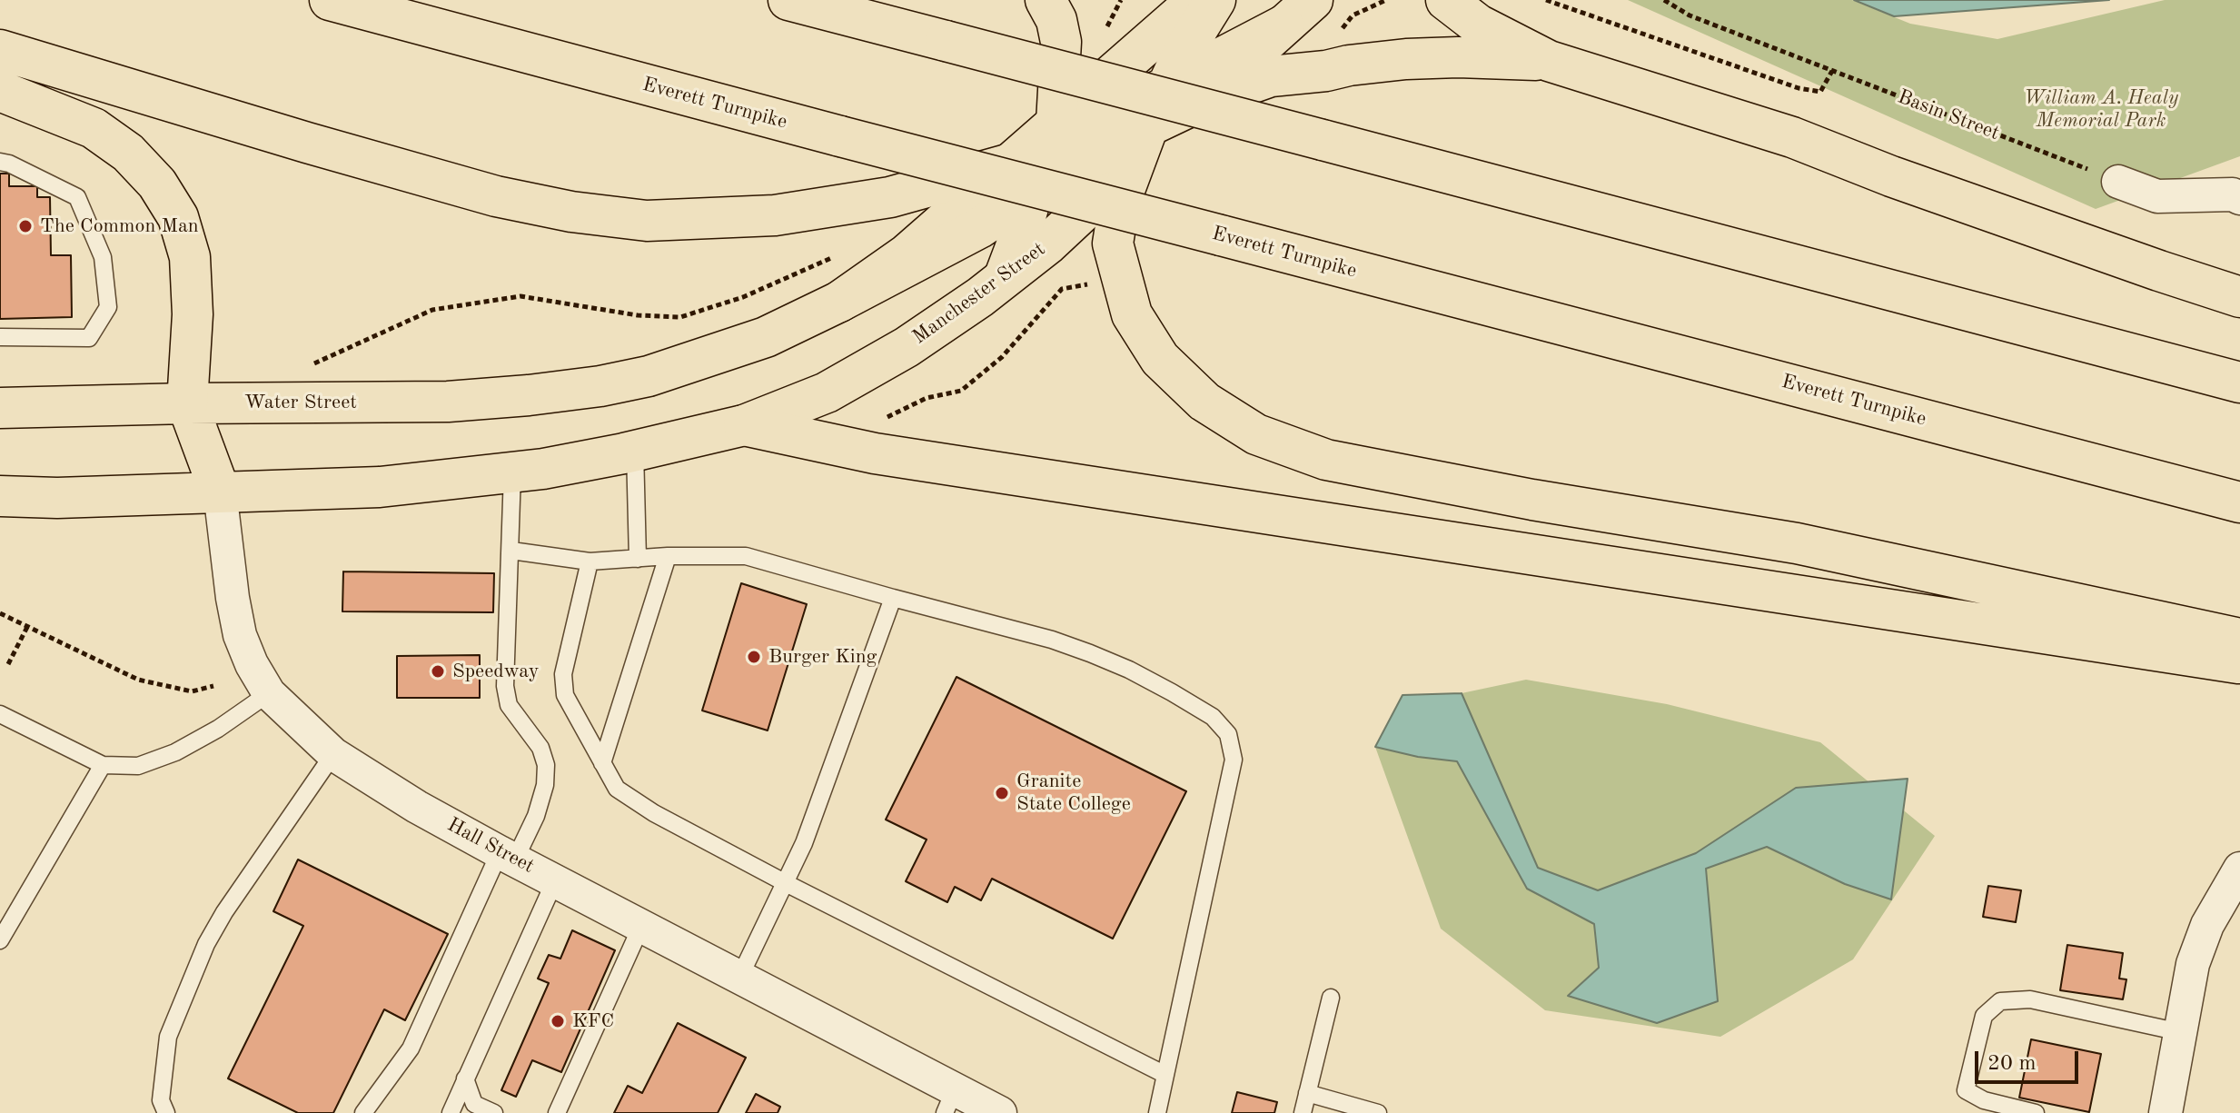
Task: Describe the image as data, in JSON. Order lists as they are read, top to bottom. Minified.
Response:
{"streets":{"main road":["Everett Turnpike","Manchester Street","Water Street","Hall Street"],"path":["Basin Street"]},"crossings":[["Water Street","Hall Street"]],"parks":["William A. Healy Memorial Park"],"places":["The Common Man","Burger King","Speedway","Granite State College","KFC"],"scale_bar":"20 m"}
